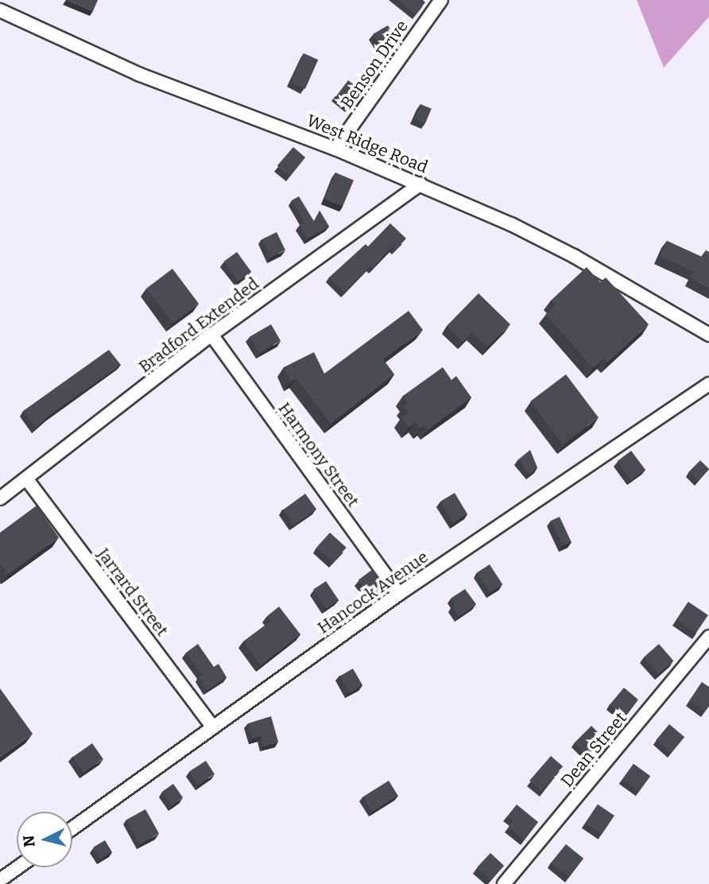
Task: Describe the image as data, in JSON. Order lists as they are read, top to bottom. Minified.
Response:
{"streets":{"street":["Benson Drive","West Ridge Road","Bradford Extended","Harmony Street","Jarrard Street","Hancock Avenue","Dean Street"]},"crossings":[["Benson Drive","West Ridge Road"],["West Ridge Road","Bradford Extended"],["Bradford Extended","Harmony Street"],["Bradford Extended","Jarrard Street"],["Harmony Street","Hancock Avenue"],["Jarrard Street","Hancock Avenue"]],"north":"left"}
